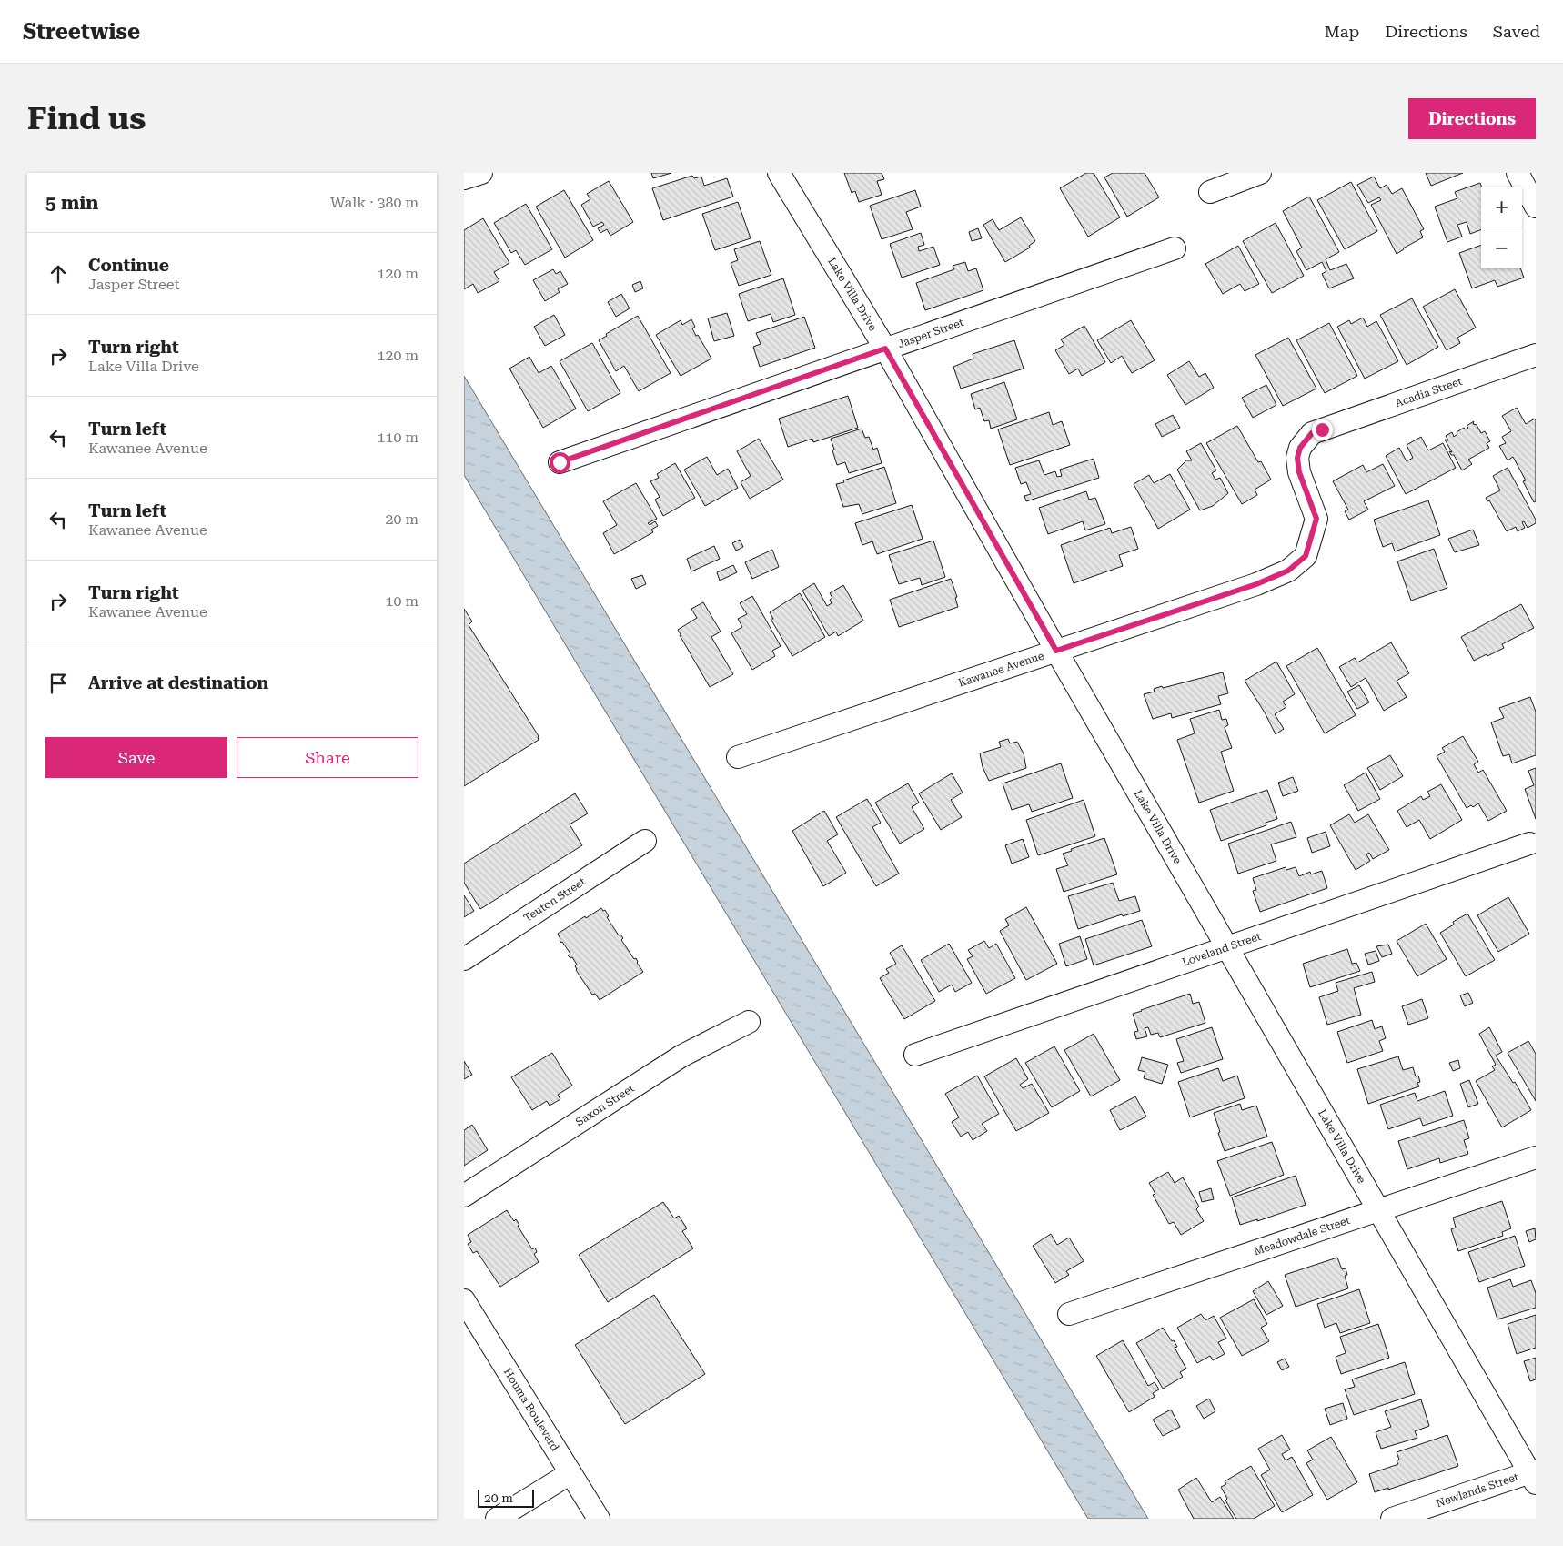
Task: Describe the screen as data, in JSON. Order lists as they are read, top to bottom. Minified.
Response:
{"streets":{"street":["Lake Villa Drive","Jasper Street","Acadia Street","Kawanee Avenue","Teuton Street","Loveland Street","Saxon Street","Meadowdale Street","Houma Boulevard","Newlands Street"]},"crossings":[["Lake Villa Drive","Jasper Street"],["Lake Villa Drive","Kawanee Avenue"],["Lake Villa Drive","Loveland Street"],["Lake Villa Drive","Meadowdale Street"],["Lake Villa Drive","Newlands Street"],["Acadia Street","Kawanee Avenue"]],"scale_bar":"20 m","page":{"header":"Streetwise","nav":["Map","Directions","Saved"],"buttons":["Directions",["Save","Share"]],"title":"Find us","heading":["5 min","Walk · 380 m"],"map_buttons":["+","−"],"list":[["Continue","Jasper Street","120 m"],["Turn right","Lake Villa Drive","120 m"],["Turn left","Kawanee Avenue","110 m"],["Turn left","Kawanee Avenue","20 m"],["Turn right","Kawanee Avenue","10 m"],"Arrive at destination"],"scale":"20 m"}}
